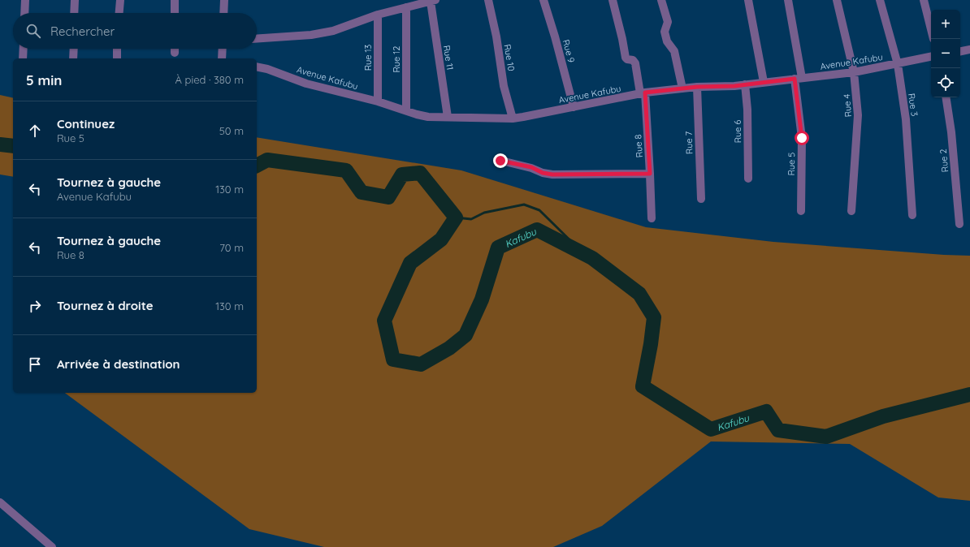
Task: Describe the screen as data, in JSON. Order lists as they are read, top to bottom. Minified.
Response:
{"streets":{"street":["Rue 9","Rue 13","Rue 11","Rue 10","Rue 12","Avenue Kafubu","Rue 3","Rue 4","Rue 6","Rue 7","Rue 8","Rue 2","Rue 5"]},"crossings":[["Rue 9","Avenue Kafubu"],["Rue 13","Avenue Kafubu"],["Rue 11","Avenue Kafubu"],["Rue 10","Avenue Kafubu"],["Rue 12","Avenue Kafubu"],["Avenue Kafubu","Rue 3"],["Avenue Kafubu","Rue 4"],["Avenue Kafubu","Rue 6"],["Avenue Kafubu","Rue 7"],["Avenue Kafubu","Rue 8"],["Avenue Kafubu","Rue 5"]],"water":["Kafubu"],"page":{"map_buttons":["+","−"],"search":"Rechercher","heading":["5 min","À pied · 380 m"],"list":[["Continuez","Rue 5","50 m"],["Tournez à gauche","Avenue Kafubu","130 m"],["Tournez à gauche","Rue 8","70 m"],["Tournez à droite","130 m"],"Arrivée à destination"]}}
